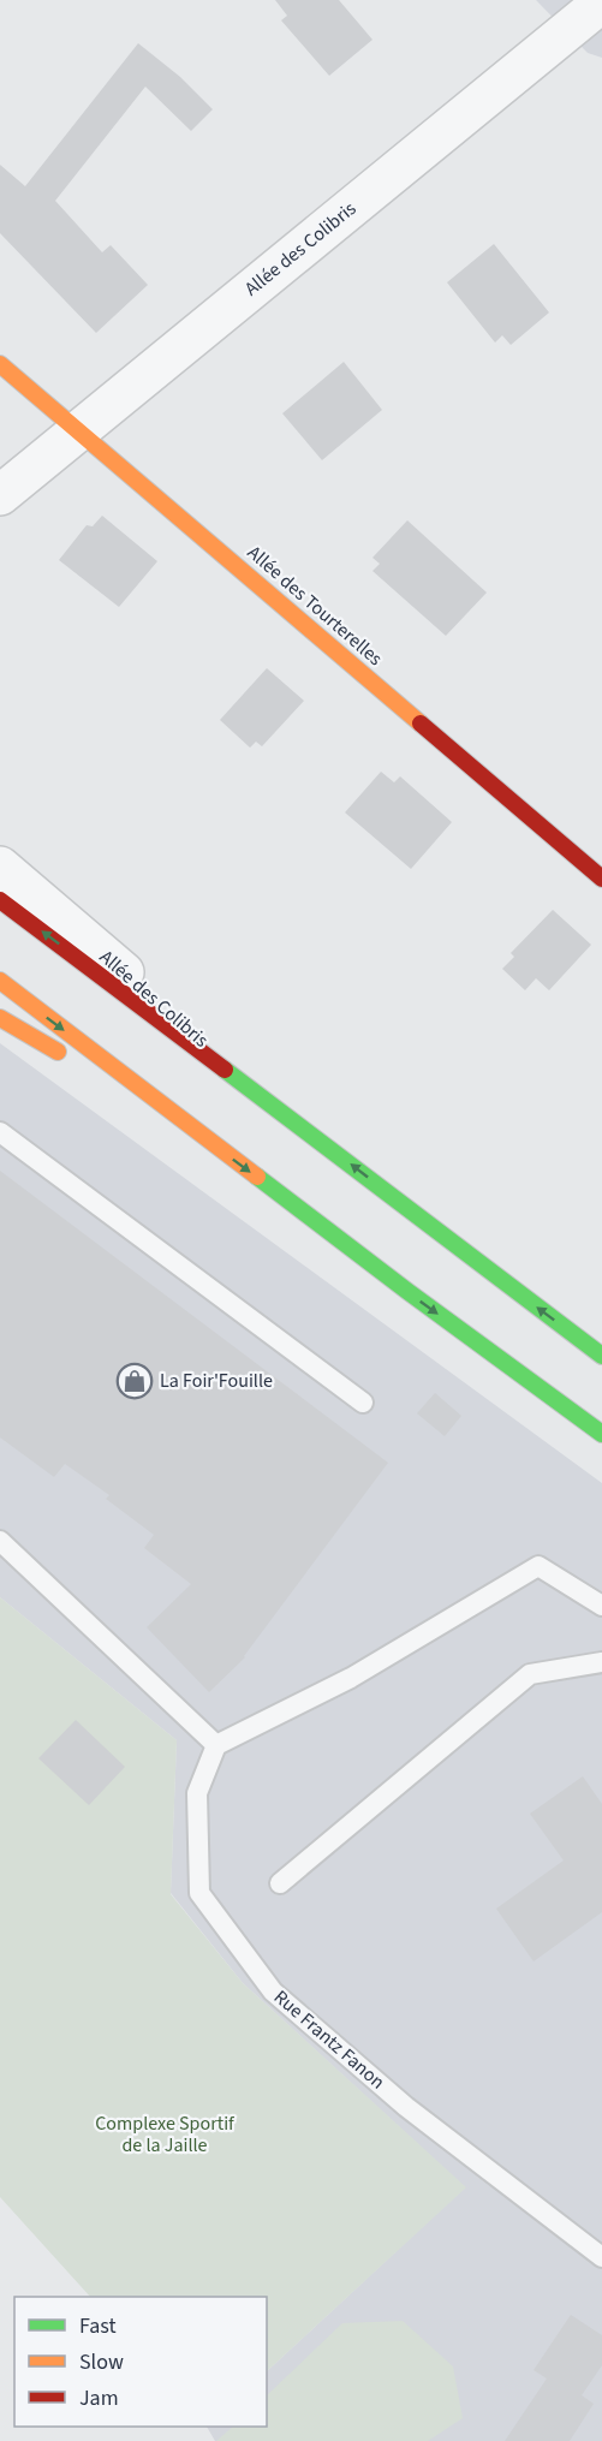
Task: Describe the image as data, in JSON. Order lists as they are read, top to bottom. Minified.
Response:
{"streets":{"main road":["Allée des Tourterelles"],"street":["Allée des Colibris"],"lane":["Rue Frantz Fanon"]},"crossings":[["Allée des Colibris","Allée des Tourterelles"]],"parks":["Complexe Sportif de la Jaille"],"places":{"shop":["La Foir'Fouille"]},"legend":["Fast","Slow","Jam"]}
